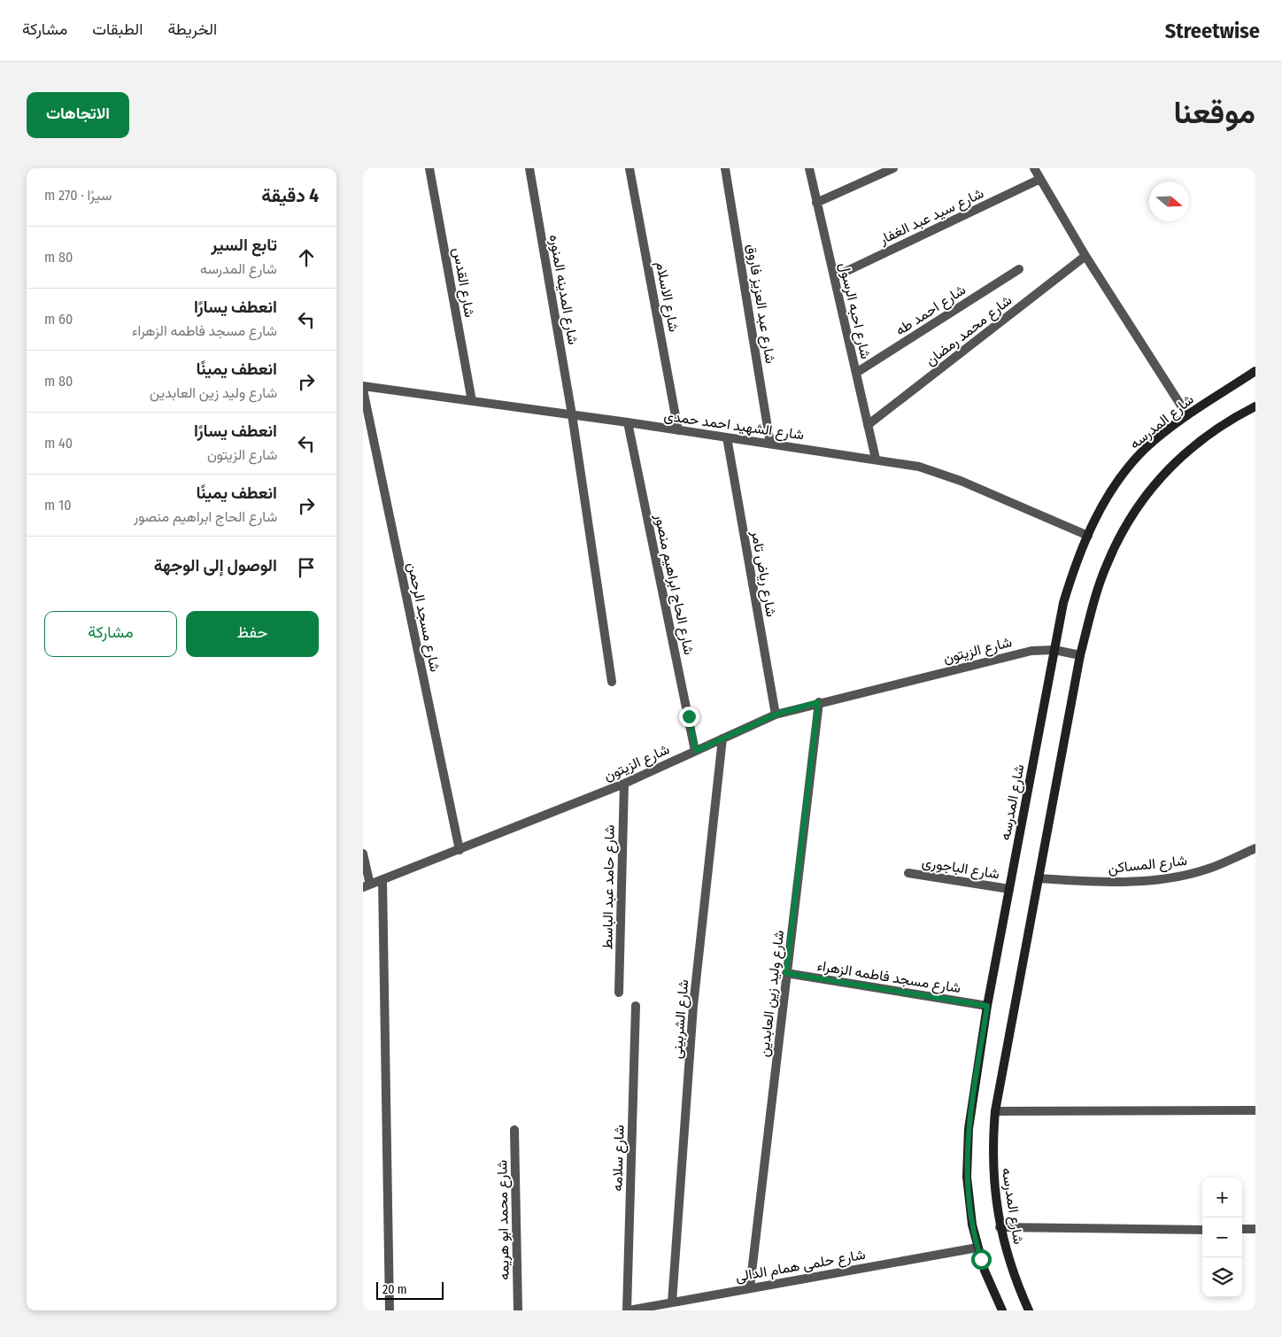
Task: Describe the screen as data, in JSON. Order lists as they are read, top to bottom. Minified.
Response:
{"streets":{"street":["شارع سيد عبد الغفار","شارع القدس","شارع المدينه المنوره","شارع الاسلام","شارع عبد العزيز فاروق","شارع احمد طه","شارع احبه الرسول","شارع محمد رمضان","شارع المدرسه","شارع الشهيد احمد حمدى","شارع رياض تامر","شارع الحاج ابراهيم منصور","شارع مسجد الرحمن","شارع الزيتون","شارع المساكن","شارع الباجورى","شارع حامد عبد الباسط","شارع مسجد فاطمه الزهراء","شارع وليد زين العابدين","شارع الشربينى","شارع سلامه","شارع محمد ابو هريمه","شارع حلمى همام الدالى"]},"crossings":[["شارع سيد عبد الغفار","شارع احبه الرسول"],["شارع القدس","شارع الشهيد احمد حمدى"],["شارع المدينه المنوره","شارع الشهيد احمد حمدى"],["شارع الاسلام","شارع الشهيد احمد حمدى"],["شارع عبد العزيز فاروق","شارع الشهيد احمد حمدى"],["شارع احمد طه","شارع احبه الرسول"],["شارع احبه الرسول","شارع محمد رمضان"],["شارع احبه الرسول","شارع الشهيد احمد حمدى"],["شارع المدرسه","شارع الشهيد احمد حمدى"],["شارع المدرسه","شارع الزيتون"],["شارع المدرسه","شارع المساكن"],["شارع المدرسه","شارع الباجورى"],["شارع المدرسه","شارع مسجد فاطمه الزهراء"],["شارع المدرسه","شارع حلمى همام الدالى"],["شارع الشهيد احمد حمدى","شارع رياض تامر"],["شارع الشهيد احمد حمدى","شارع الحاج ابراهيم منصور"],["شارع الشهيد احمد حمدى","شارع مسجد الرحمن"],["شارع رياض تامر","شارع الزيتون"],["شارع الحاج ابراهيم منصور","شارع الزيتون"],["شارع مسجد الرحمن","شارع الزيتون"],["شارع الزيتون","شارع حامد عبد الباسط"],["شارع الزيتون","شارع وليد زين العابدين"],["شارع الزيتون","شارع الشربينى"],["شارع مسجد فاطمه الزهراء","شارع وليد زين العابدين"],["شارع وليد زين العابدين","شارع حلمى همام الدالى"],["شارع الشربينى","شارع حلمى همام الدالى"],["شارع سلامه","شارع حلمى همام الدالى"]],"scale_bar":"20 m","north":"right","page":{"header":"Streetwise","nav":["الخريطة","الطبقات","مشاركة"],"title":"موقعنا","buttons":["الاتجاهات",["حفظ","مشاركة"]],"heading":["4 دقيقة","سيرًا · 270 m"],"list":[["تابع السير","شارع المدرسه","80 m"],["انعطف يسارًا","شارع مسجد فاطمه الزهراء","60 m"],["انعطف يمينًا","شارع وليد زين العابدين","80 m"],["انعطف يسارًا","شارع الزيتون","40 m"],["انعطف يمينًا","شارع الحاج ابراهيم منصور","10 m"],"الوصول إلى الوجهة"],"map_buttons":["+","−"],"scale":"20 m"}}
